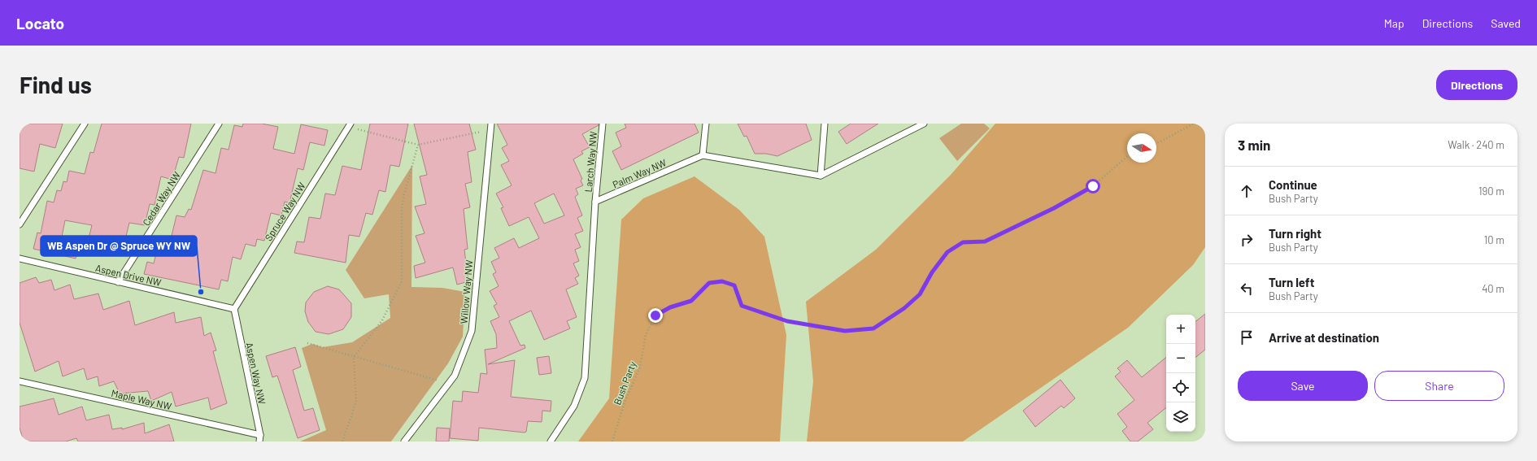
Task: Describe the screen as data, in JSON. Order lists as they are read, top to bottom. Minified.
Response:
{"streets":{"lane":["Larch Way NW","Palm Way NW","Cedar Way NW","Spruce Way NW","Aspen Drive NW","Willow Way NW","Aspen Way NW","Maple Way NW"],"path":["Bush Party"]},"crossings":[["Larch Way NW","Palm Way NW"],["Cedar Way NW","Aspen Drive NW"],["Spruce Way NW","Aspen Drive NW"],["Spruce Way NW","Aspen Way NW"],["Aspen Drive NW","Aspen Way NW"],["Aspen Way NW","Maple Way NW"]],"places":["WB Aspen Dr @ Spruce WY NW"],"north":"right","page":{"header":"Locato","nav":["Map","Directions","Saved"],"buttons":["Directions",["Save","Share"]],"title":"Find us","heading":["3 min","Walk · 240 m"],"list":[["Continue","Bush Party","190 m"],["Turn right","Bush Party","10 m"],["Turn left","Bush Party","40 m"],"Arrive at destination"],"map_buttons":["+","−"]}}
